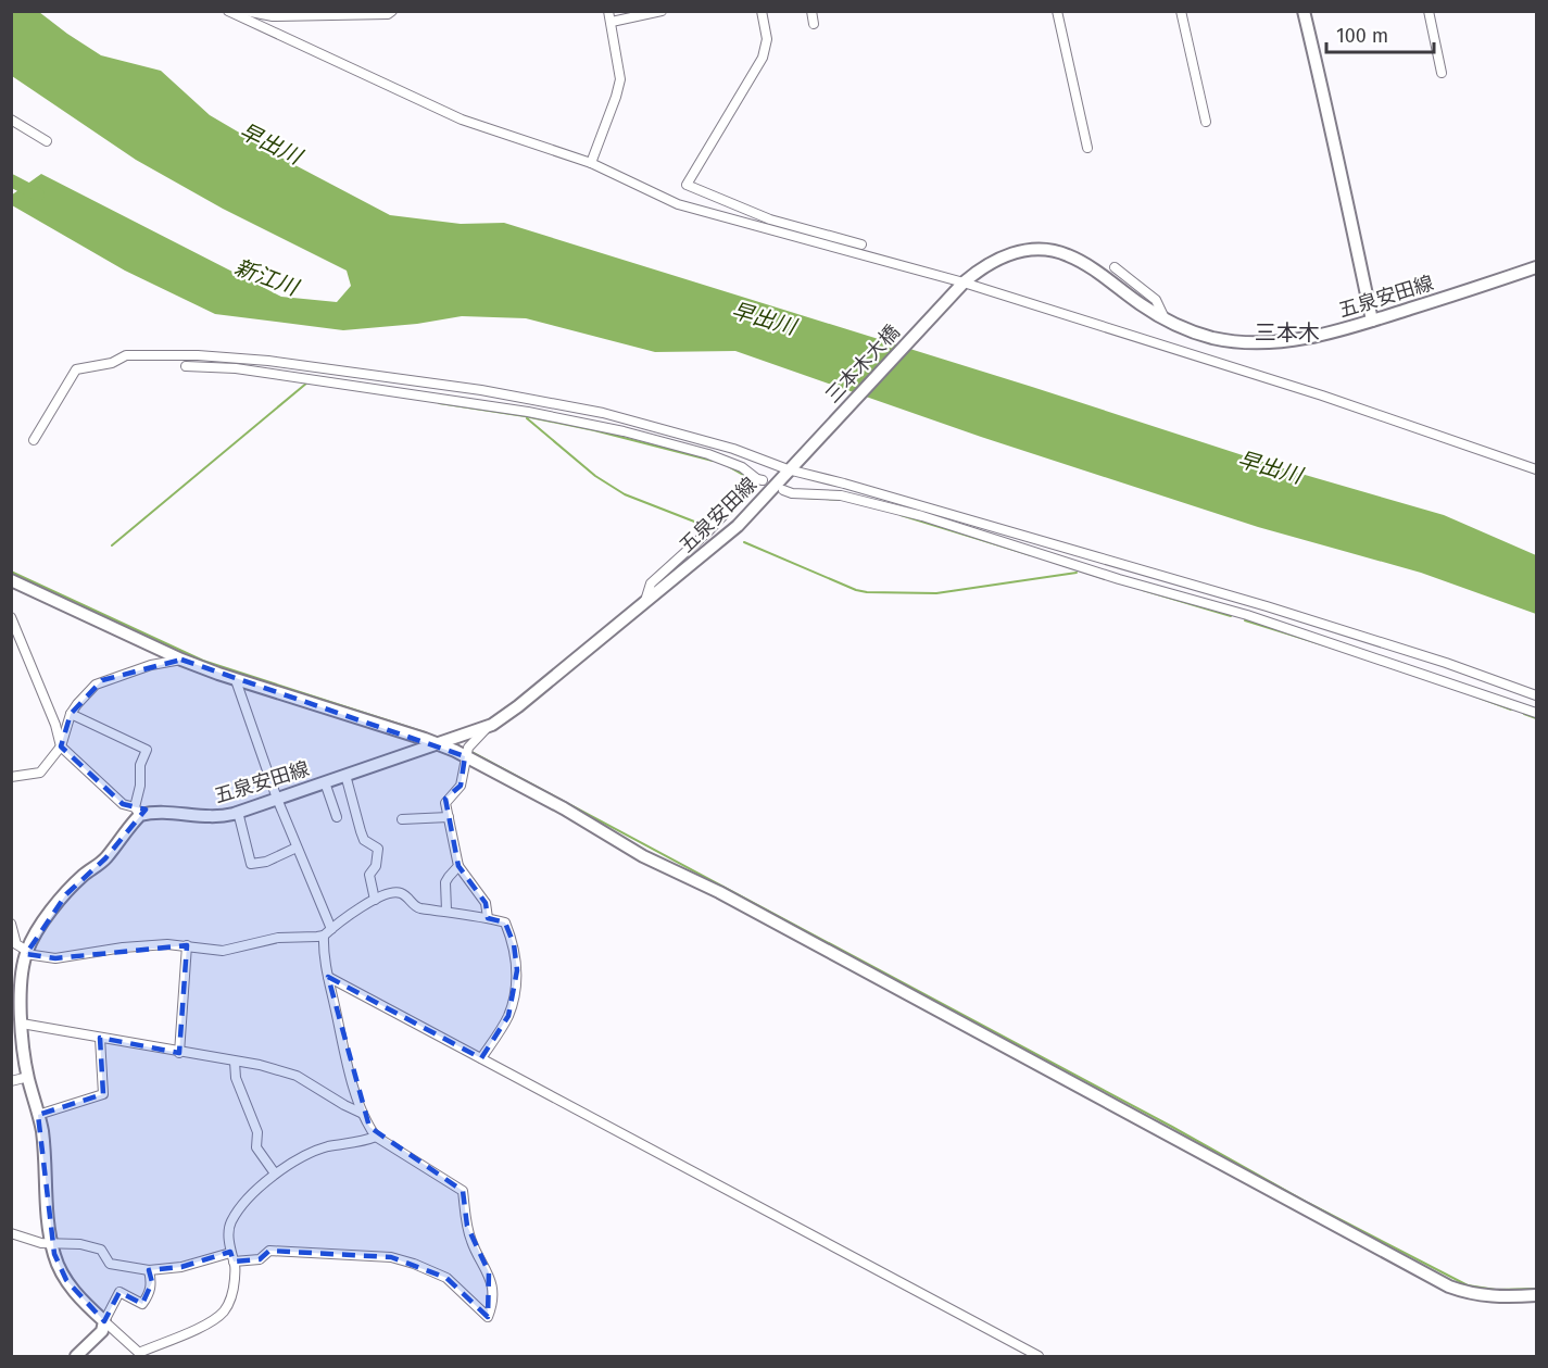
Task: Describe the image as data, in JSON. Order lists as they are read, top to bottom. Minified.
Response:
{"streets":{"main road":["五泉安田線","三本木大橋"]},"crossings":[["五泉安田線","三本木大橋"]],"districts":["三本木"],"water":["早出川","新江川"],"scale_bar":"100 m"}
